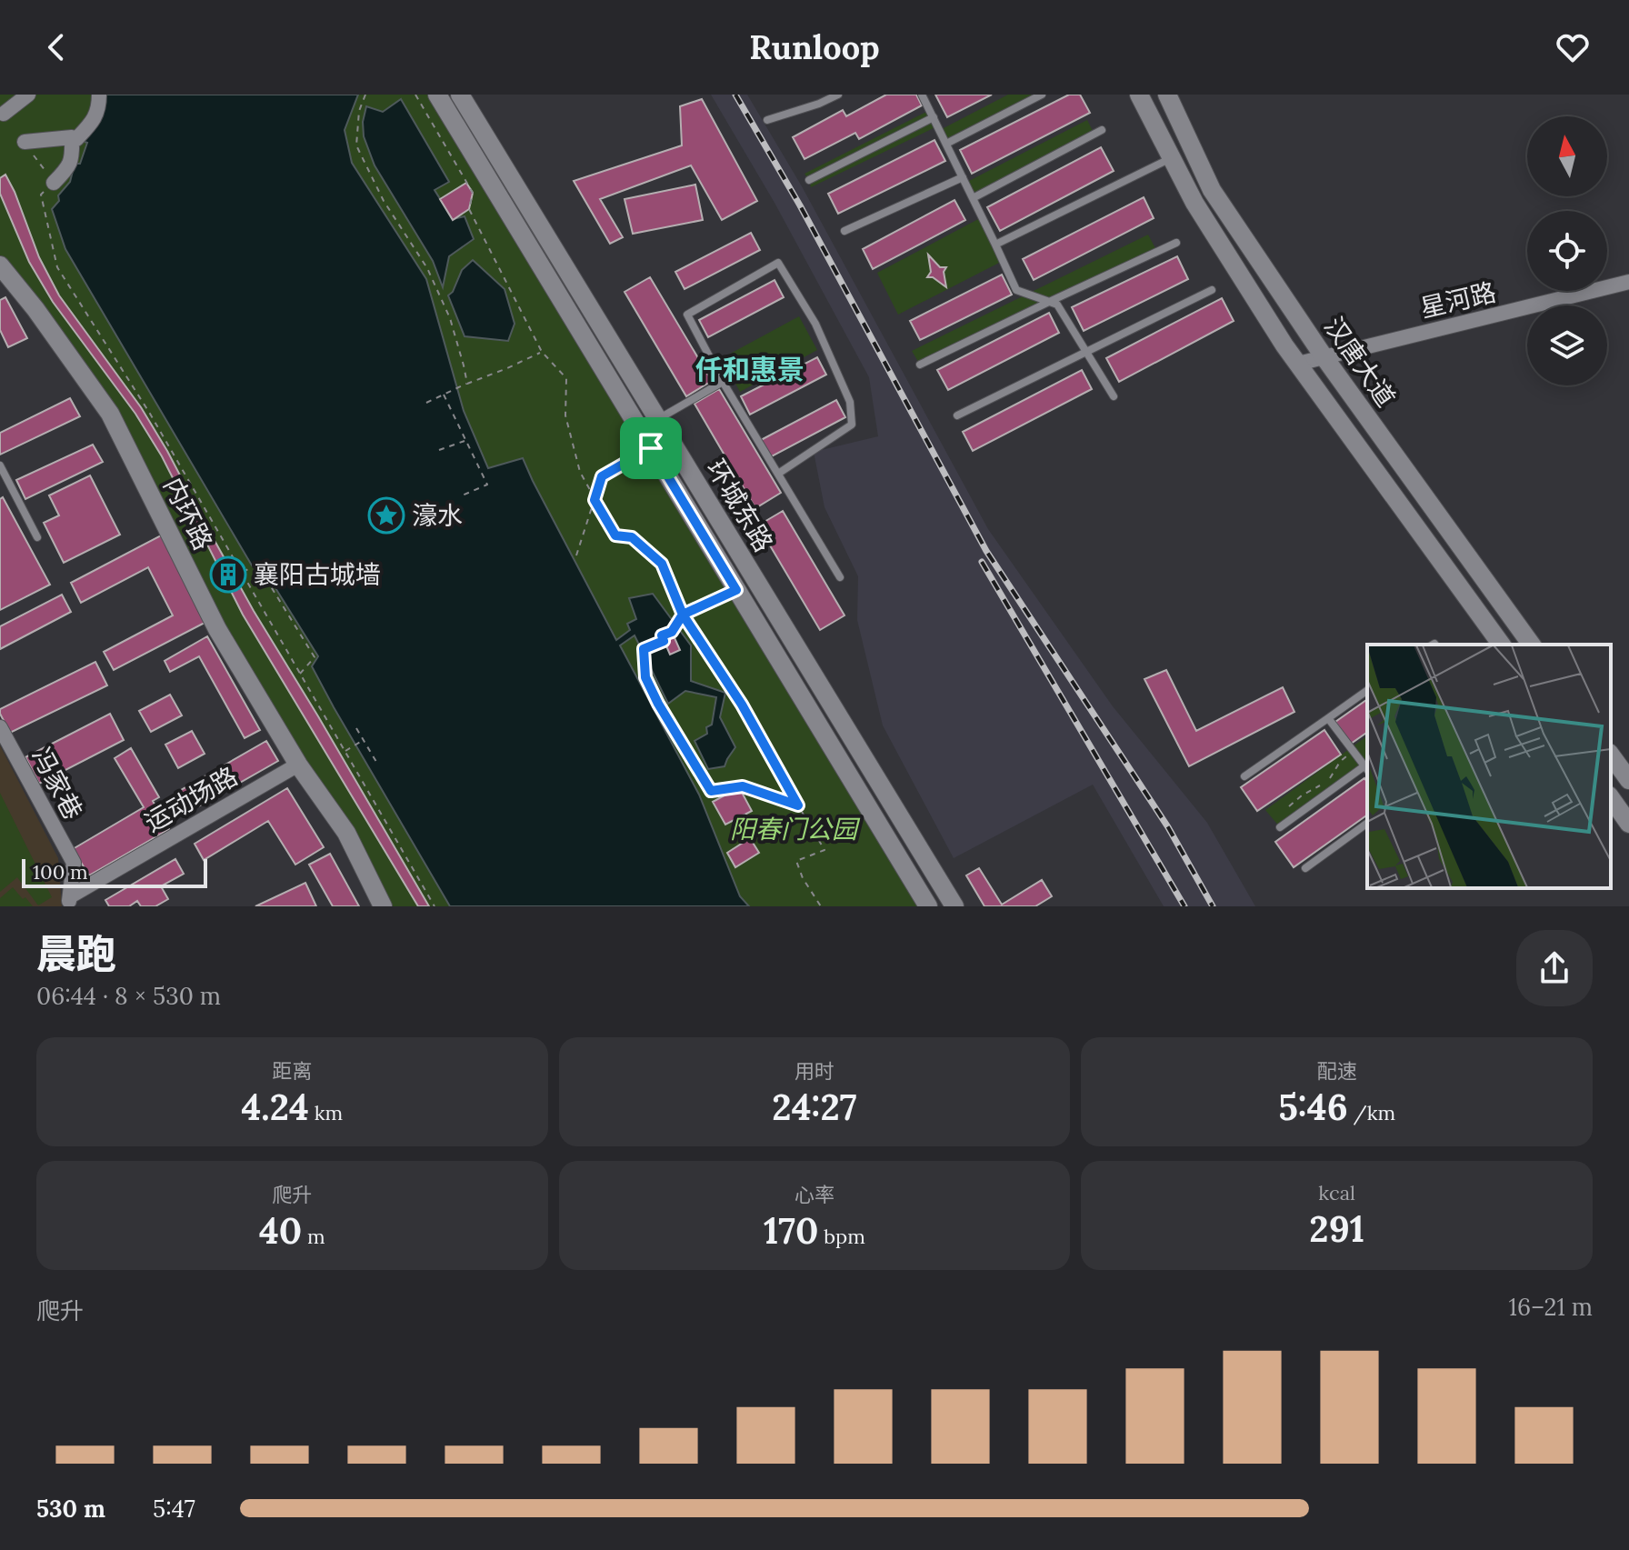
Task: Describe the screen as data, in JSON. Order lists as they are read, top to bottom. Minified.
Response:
{"streets":{"main road":["汉唐大道","环城东路","内环路"],"street":["星河路","冯家巷","运动场路"]},"crossings":[["星河路","汉唐大道"],["内环路","运动场路"],["冯家巷","运动场路"]],"districts":["仟和惠景"],"parks":["阳春门公园"],"places":{"place":["濠水"],"building":["襄阳古城墙"]},"scale_bar":"100 m","north":"top","page":{"header":"Runloop","scale":"100 m","heading":["晨跑","06:44 · 8 × 530 m"],"stats":[["距离","4.24 km"],["用时","24:27"],["配速","5:46 /km"],["爬升","40 m"],["心率","170 bpm"],["kcal","291"]],"chart":["爬升","16–21 m"],"list":[{"name":"530 m","note":"5:47"}]}}
